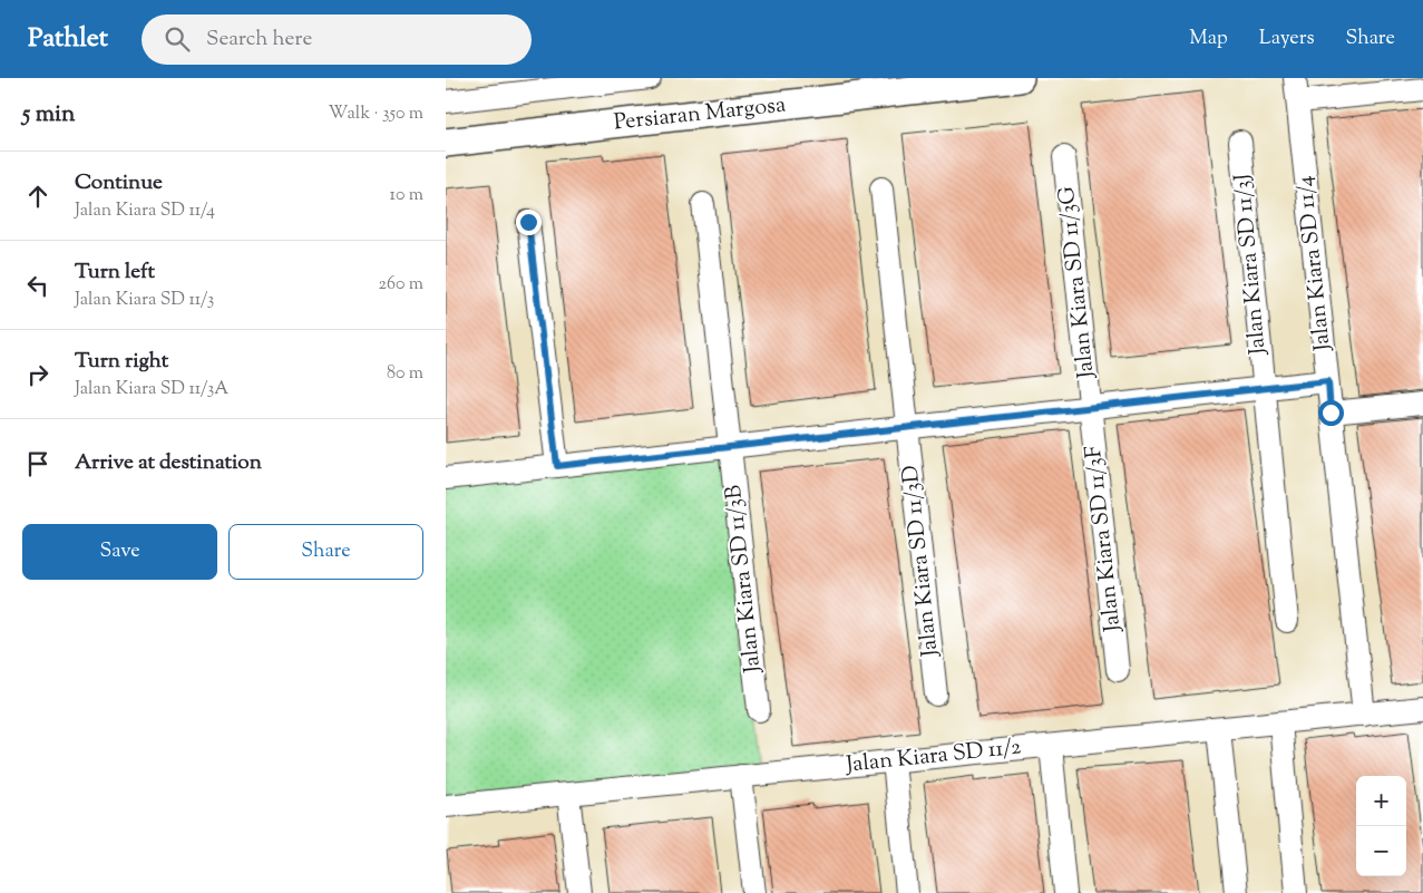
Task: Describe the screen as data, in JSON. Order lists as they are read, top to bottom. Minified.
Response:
{"streets":{"street":["Persiaran Margosa","Jalan Kiara SD 11/4","Jalan Kiara SD 11/3J","Jalan Kiara SD 11/3G","Jalan Kiara SD 11/3F","Jalan Kiara SD 11/3D","Jalan Kiara SD 11/3B","Jalan Kiara SD 11/2"]},"crossings":[["Jalan Kiara SD 11/4","Jalan Kiara SD 11/2"],["Jalan Kiara SD 11/3G","Jalan Kiara SD 11/3F"]],"page":{"header":"Pathlet","search":"Search here","nav":["Map","Layers","Share"],"heading":["5 min","Walk · 350 m"],"list":[["Continue","Jalan Kiara SD 11/4","10 m"],["Turn left","Jalan Kiara SD 11/3","260 m"],["Turn right","Jalan Kiara SD 11/3A","80 m"],"Arrive at destination"],"buttons":["Save","Share"],"map_buttons":["+","−"]}}
